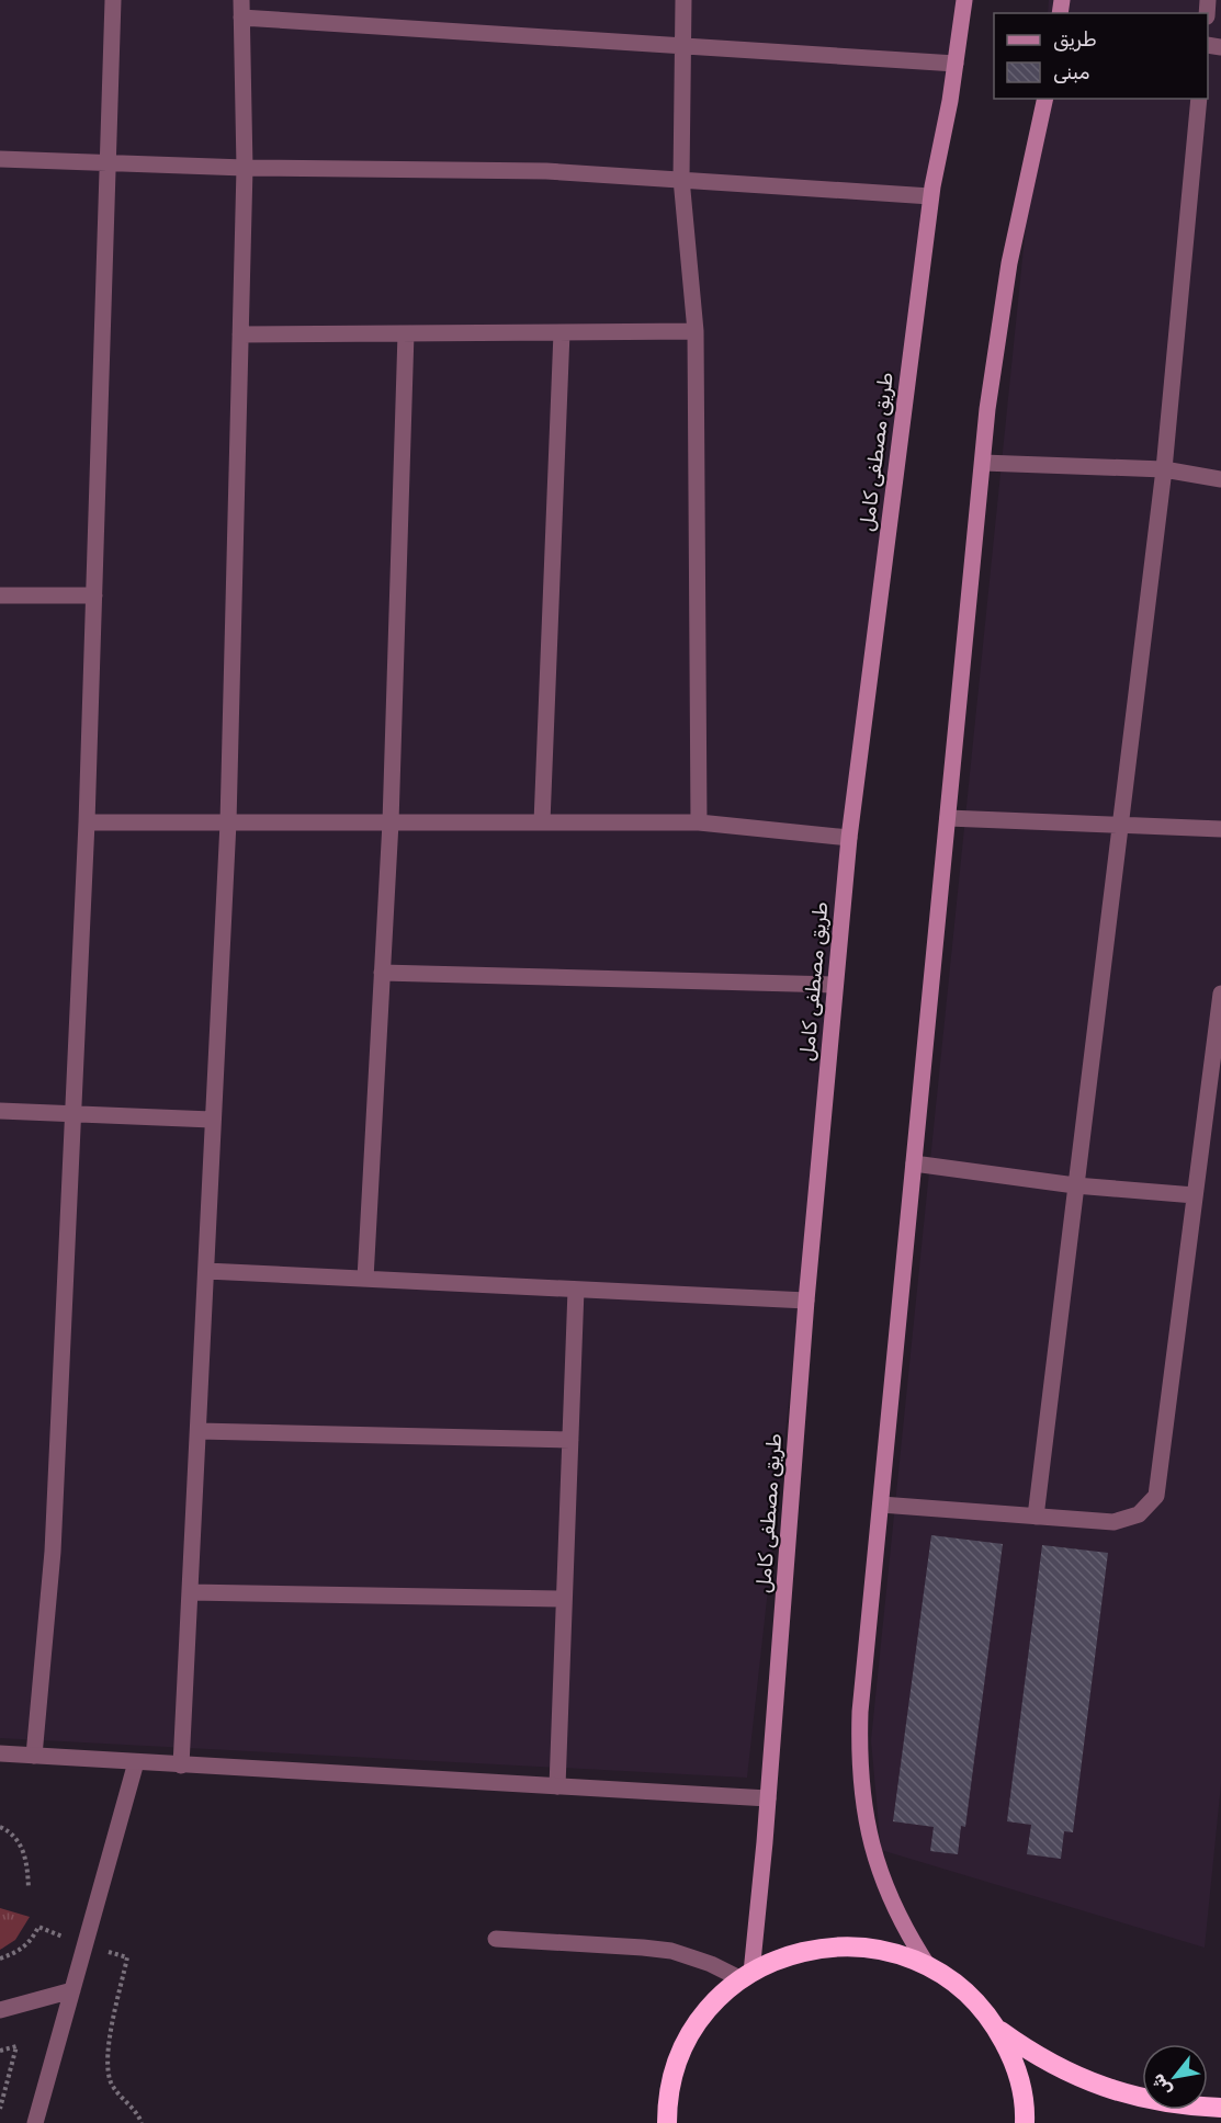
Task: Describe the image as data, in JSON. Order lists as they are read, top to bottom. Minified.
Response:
{"streets":{"main road":["طريق مصطفى كامل"]},"legend":["طريق","مبنى"],"north":"bottom left"}
